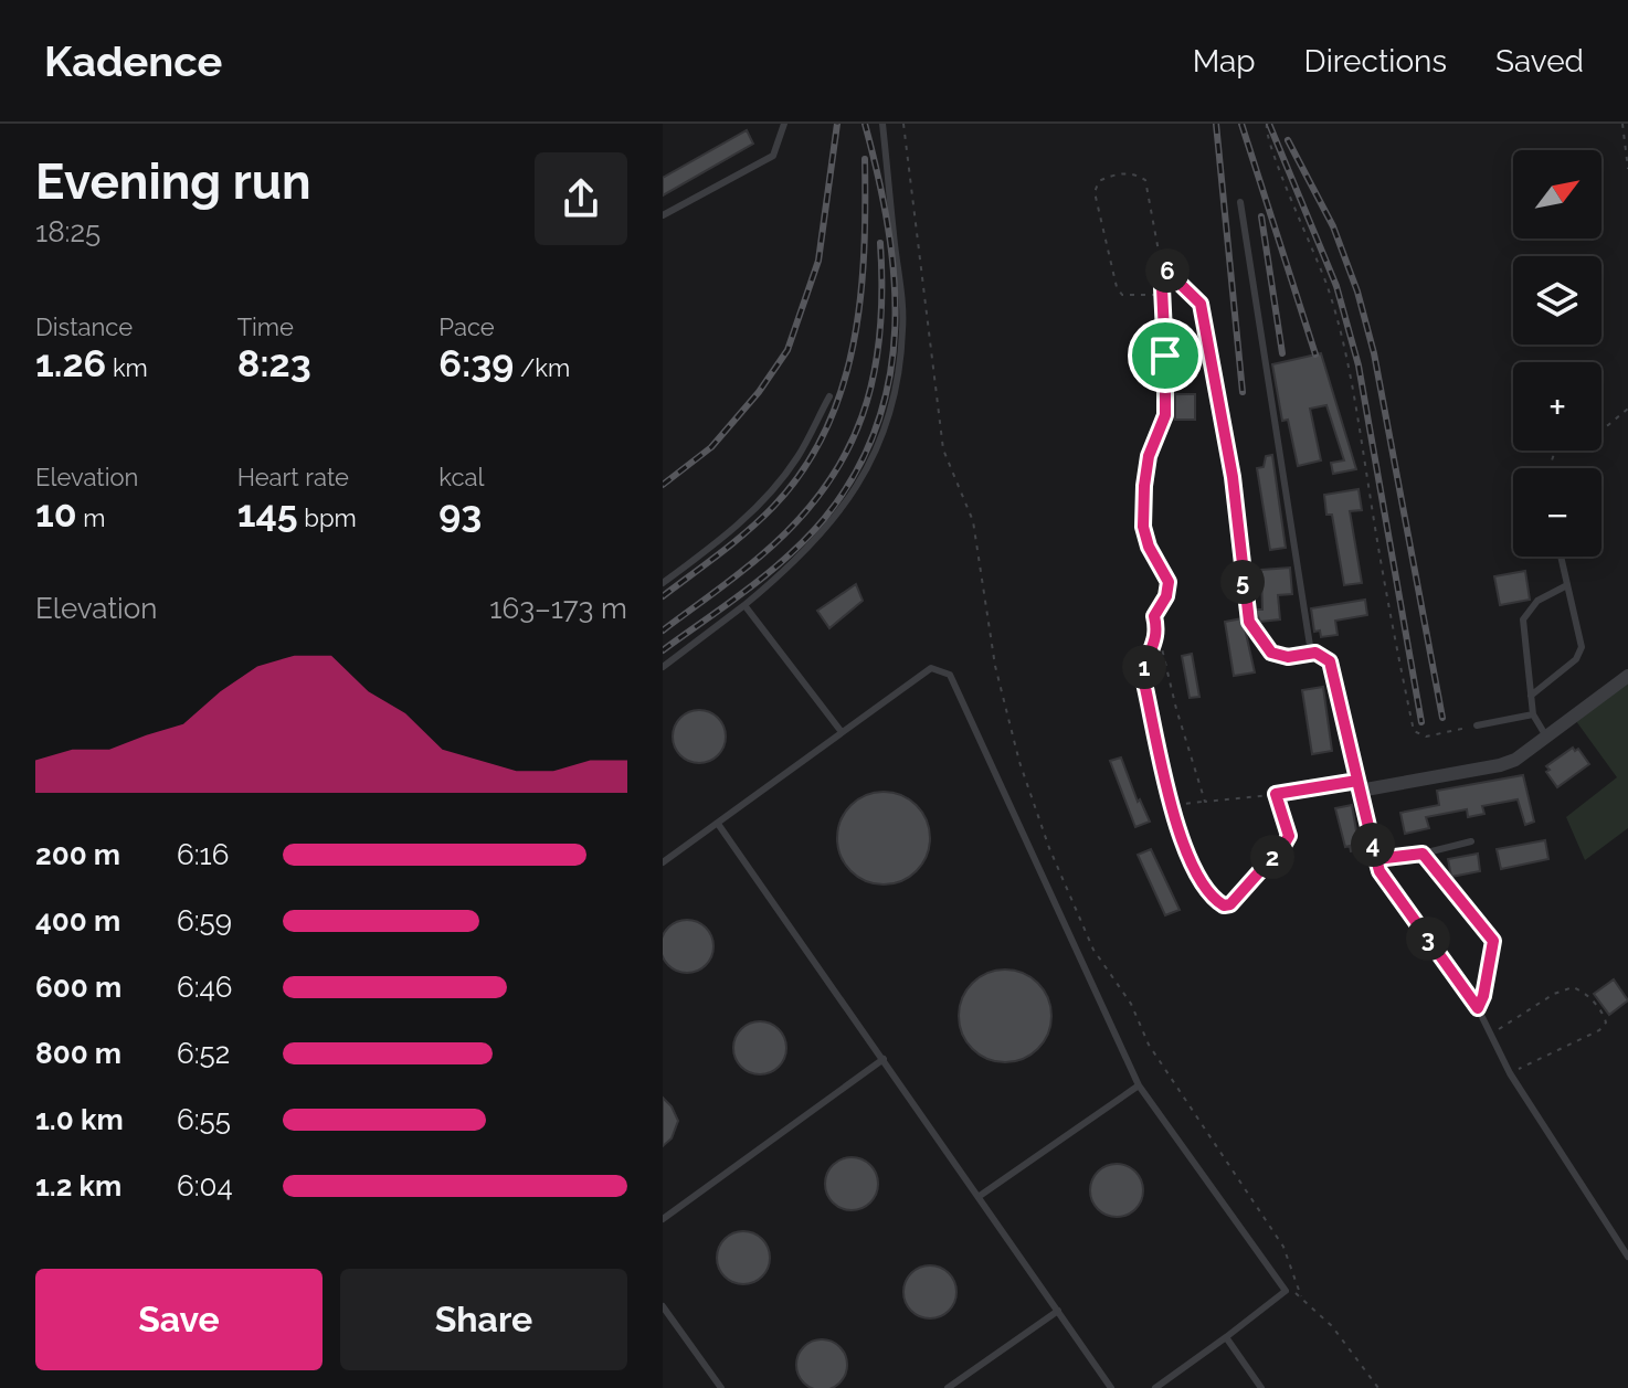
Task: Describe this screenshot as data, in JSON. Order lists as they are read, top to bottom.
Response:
{
  "north": "top right",
  "page": {
    "header": "Kadence",
    "nav": ["Map", "Directions", "Saved"],
    "heading": ["Evening run", "18:25"],
    "map_buttons": ["+", "−"],
    "pins": [
      "6",
      "5",
      "1",
      "4",
      "2",
      "3"
    ],
    "stats": [
      ["Distance", "1.26 km"],
      ["Time", "8:23"],
      ["Pace", "6:39 /km"],
      ["Elevation", "10 m"],
      ["Heart rate", "145 bpm"],
      ["kcal", "93"]
    ],
    "chart": ["Elevation", "163–173 m"],
    "list": [
      {
        "name": "200 m",
        "note": "6:16"
      },
      {
        "name": "400 m",
        "note": "6:59"
      },
      {
        "name": "600 m",
        "note": "6:46"
      },
      {
        "name": "800 m",
        "note": "6:52"
      },
      {
        "name": "1.0 km",
        "note": "6:55"
      },
      {
        "name": "1.2 km",
        "note": "6:04"
      }
    ],
    "buttons": ["Save", "Share"]
  }
}
